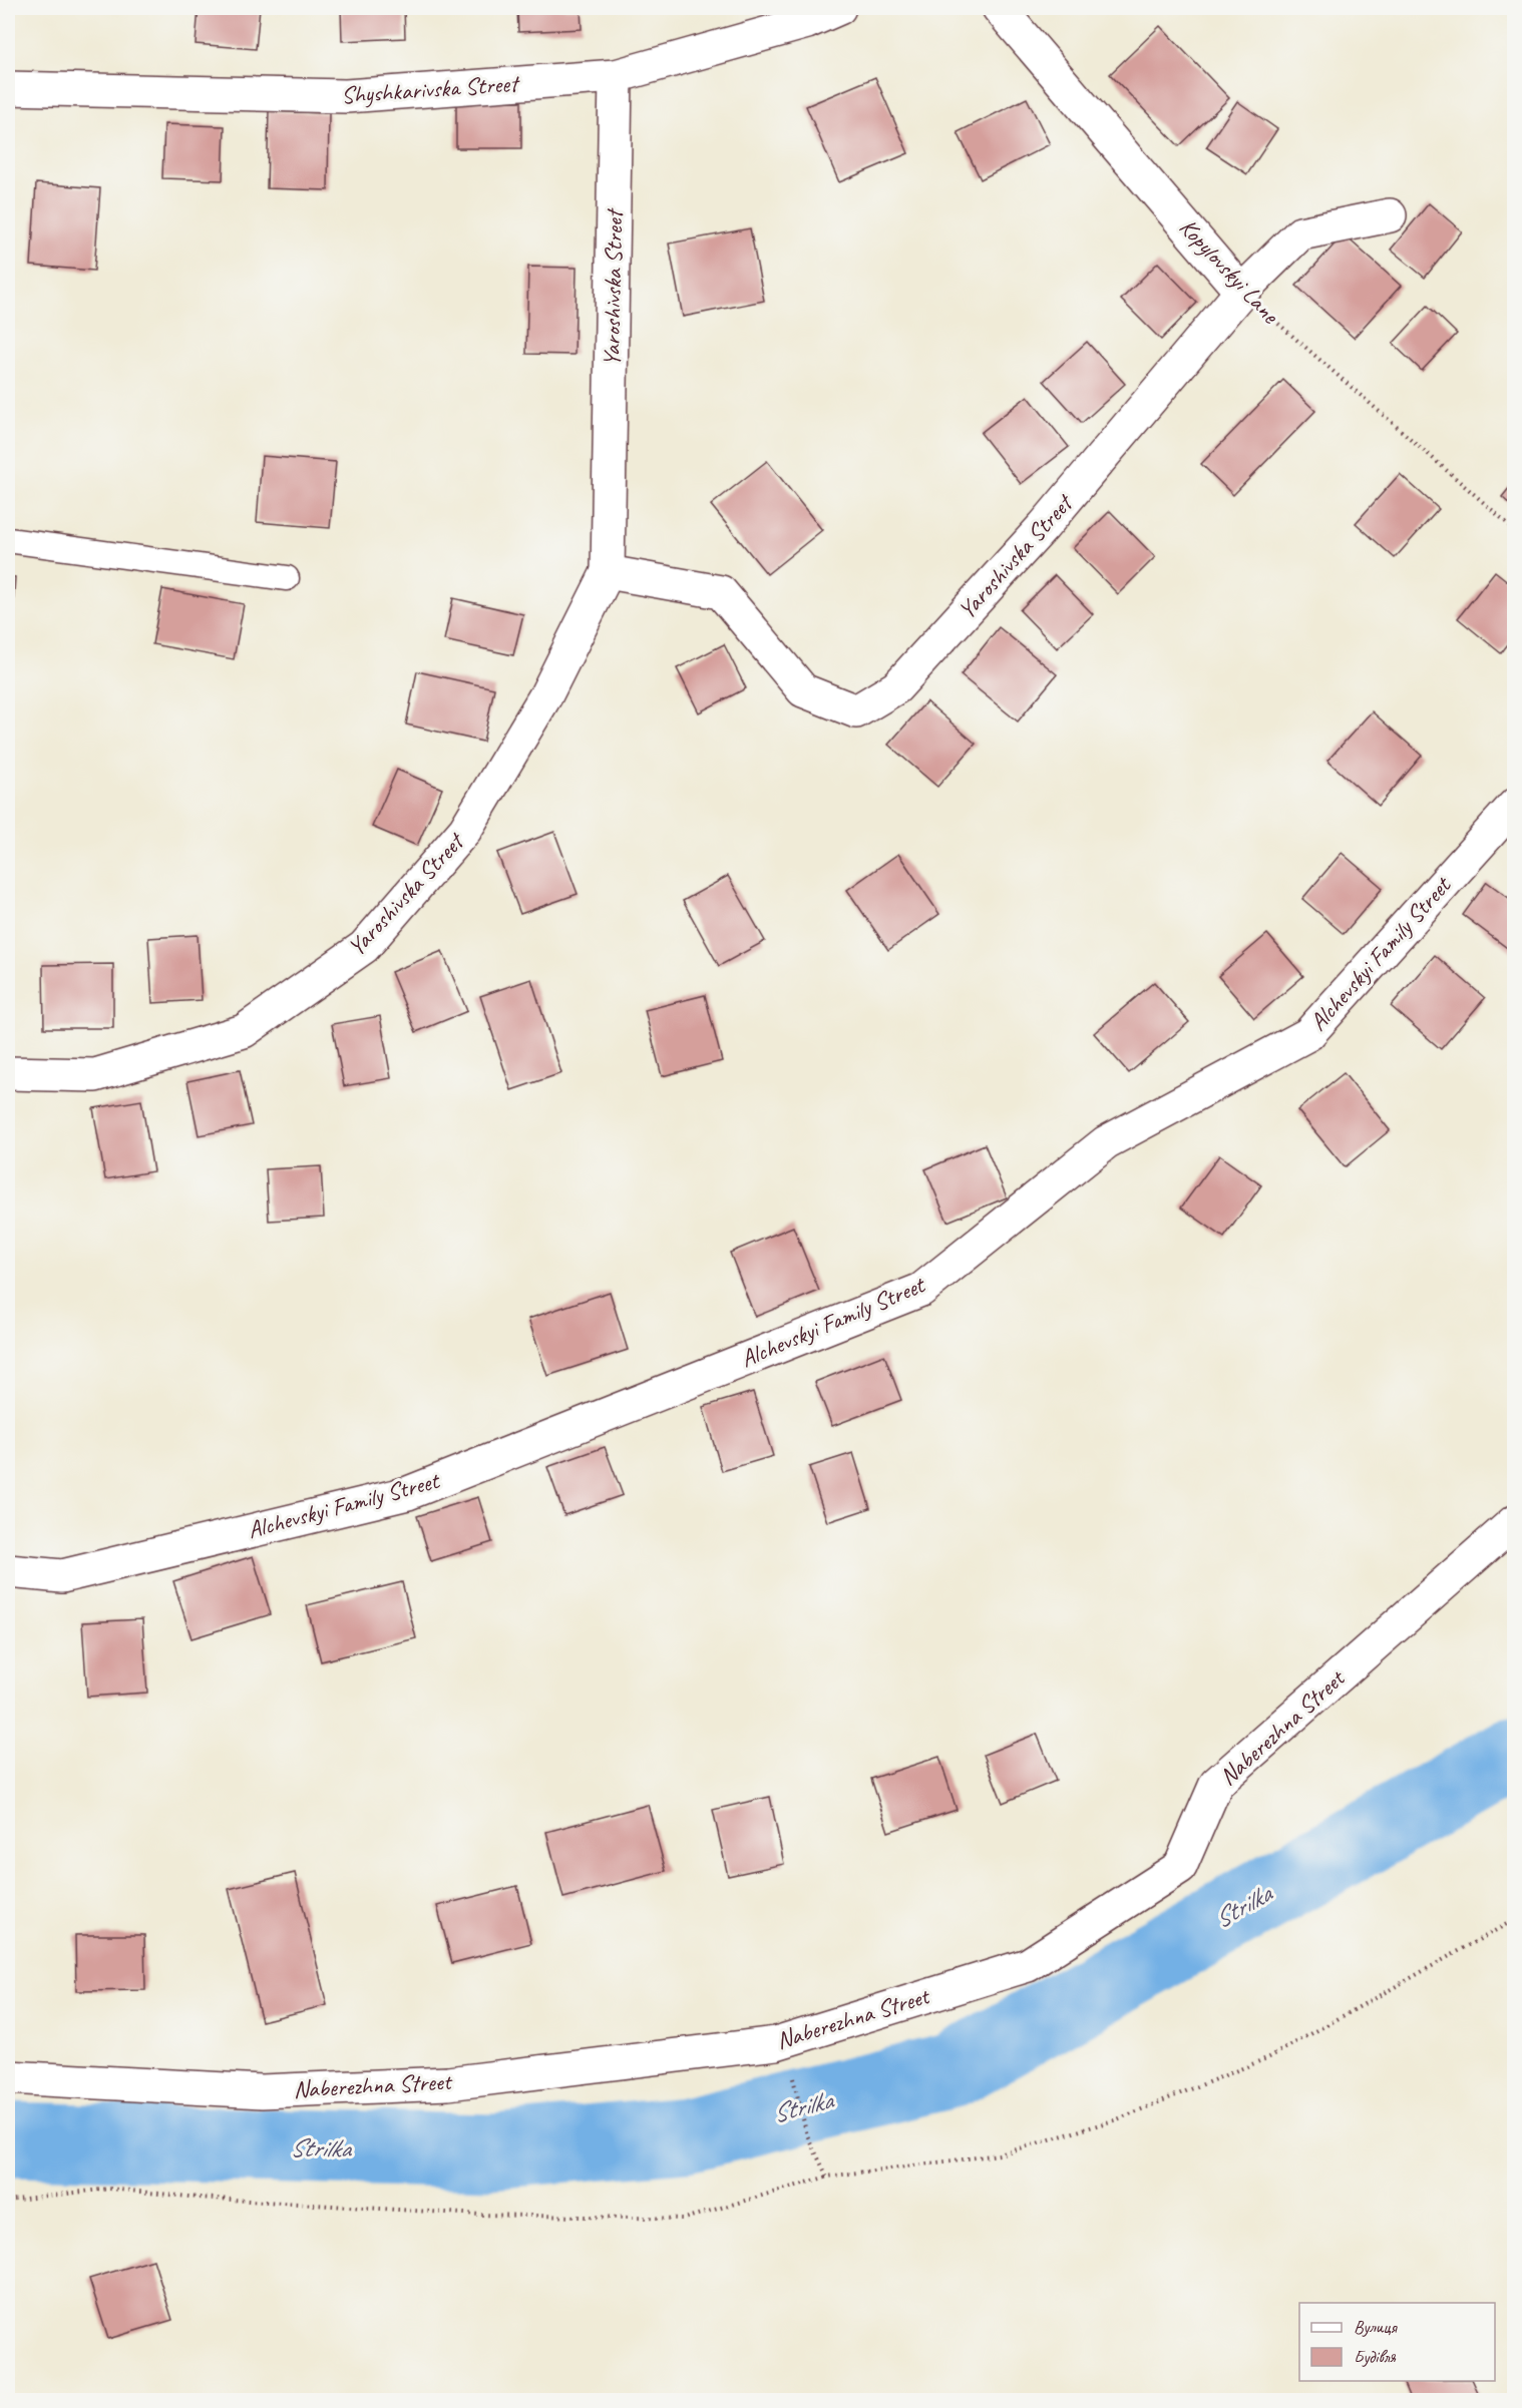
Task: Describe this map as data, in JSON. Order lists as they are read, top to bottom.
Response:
{
  "streets": {
    "street": [
      "Shyshkarivska Street",
      "Kopylovskyi Lane",
      "Yaroshivska Street",
      "Alchevskyi Family Street",
      "Naberezhna Street"
    ]
  },
  "crossings": [
    ["Shyshkarivska Street", "Yaroshivska Street"],
    ["Kopylovskyi Lane", "Yaroshivska Street"]
  ],
  "water": ["Strilka"],
  "legend": ["Вулиця", "Будівля"]
}
